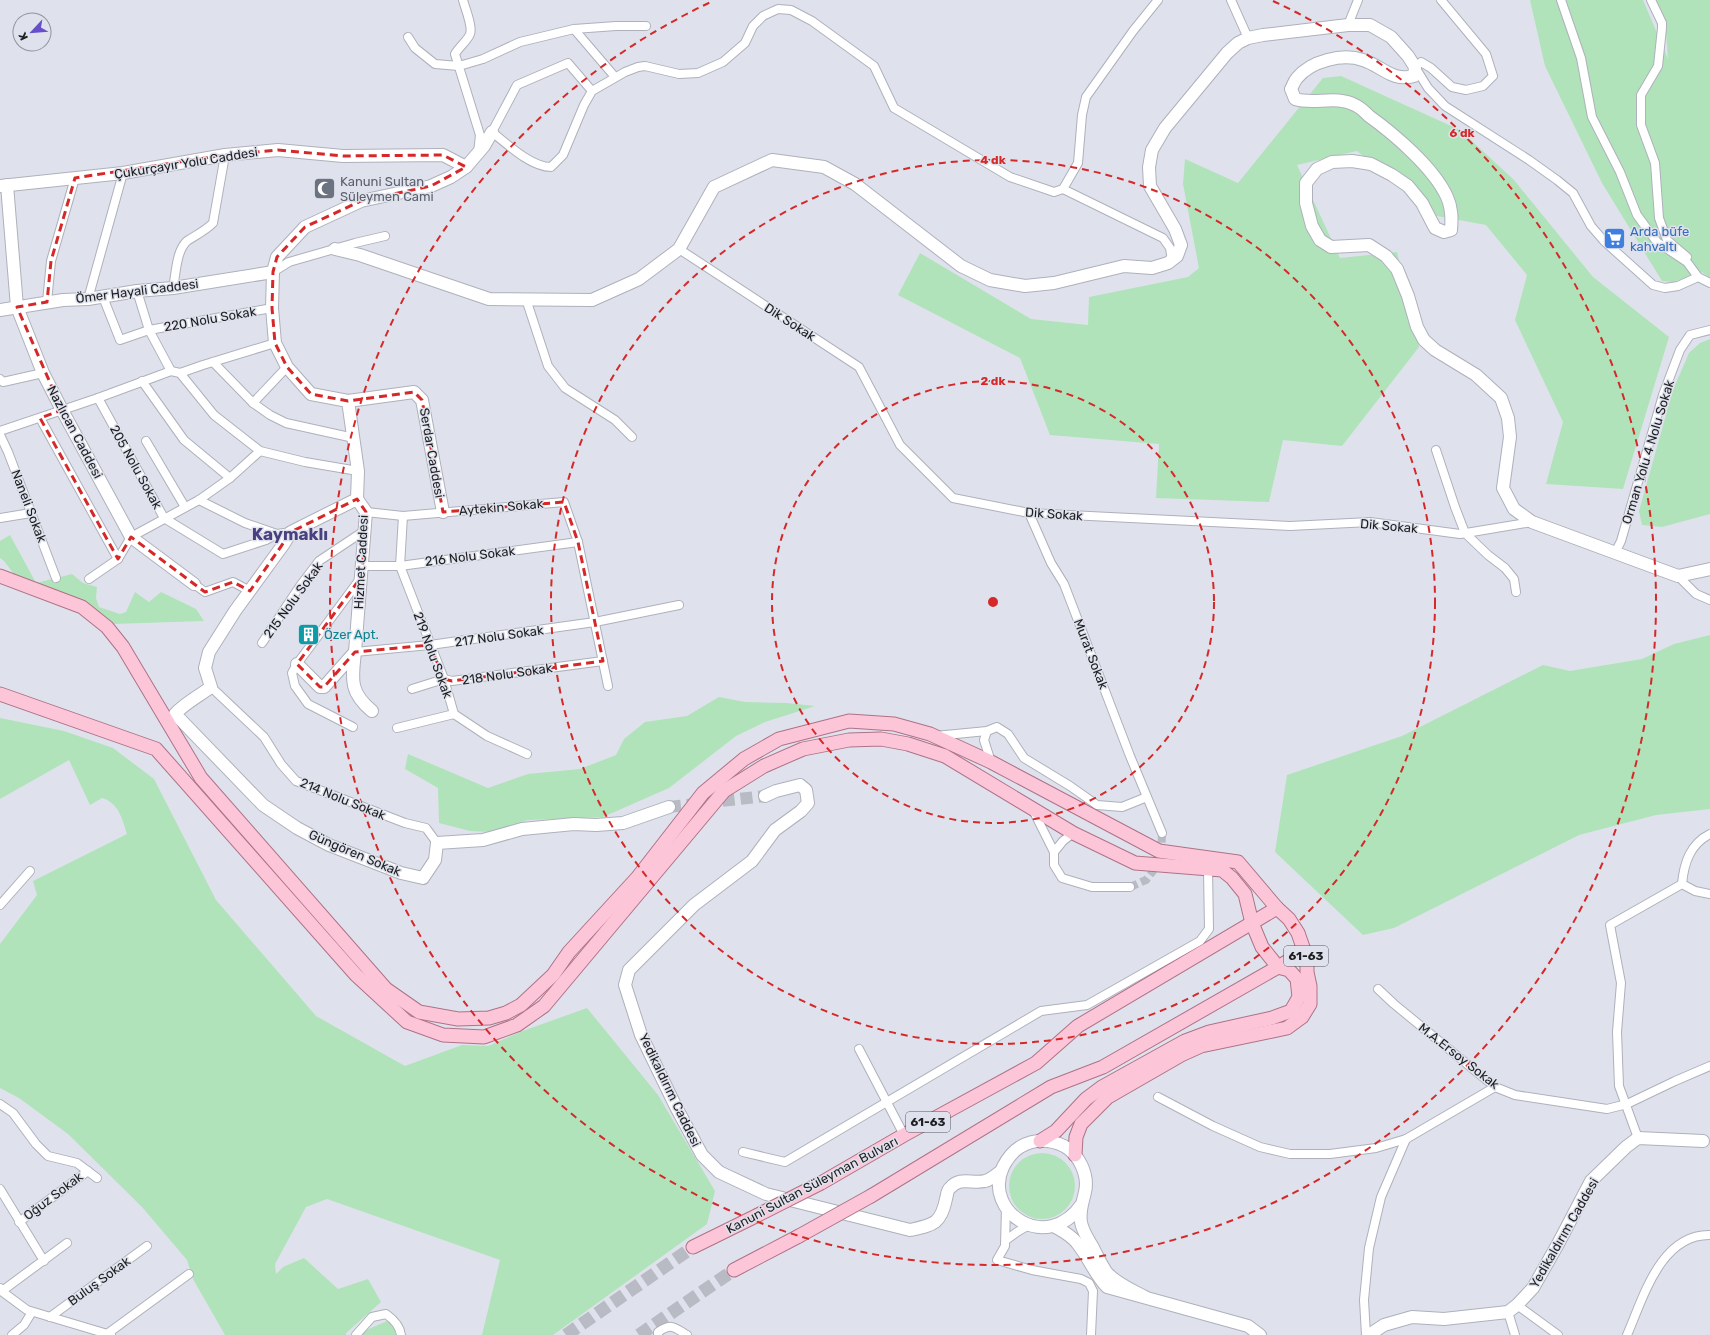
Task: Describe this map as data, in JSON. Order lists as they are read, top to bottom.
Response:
{
  "streets": {
    "main road": ["61-63", "Kanuni Sultan Süleyman Bulvarı"],
    "street": [
      "Çukurçayır Yolu Caddesi",
      "Ömer Hayali Caddesi",
      "220 Nolu Sokak",
      "Dik Sokak",
      "Nazlıcan Caddesi",
      "Orman Yolu 4 Nolu Sokak",
      "Serdar Caddesi",
      "205 Nolu Sokak",
      "Naneli Sokak",
      "Aytekin Sokak",
      "216 Nolu Sokak",
      "Hizmet Caddesi",
      "215 Nolu Sokak",
      "217 Nolu Sokak",
      "Murat Sokak",
      "219 Nolu Sokak",
      "218 Nolu Sokak",
      "214 Nolu Sokak",
      "Güngören Sokak",
      "M.A.Ersoy Sokak",
      "Yedikaldırım Caddesi",
      "Oğuz Sokak",
      "Buluş Sokak"
    ]
  },
  "crossings": [
    ["Çukurçayır Yolu Caddesi", "Nazlıcan Caddesi"],
    ["Çukurçayır Yolu Caddesi", "Serdar Caddesi"],
    ["Ömer Hayali Caddesi", "220 Nolu Sokak"],
    ["Ömer Hayali Caddesi", "Nazlıcan Caddesi"],
    ["Ömer Hayali Caddesi", "Serdar Caddesi"],
    ["220 Nolu Sokak", "Serdar Caddesi"],
    ["Dik Sokak", "Murat Sokak"],
    ["Serdar Caddesi", "Aytekin Sokak"],
    ["205 Nolu Sokak", "Hizmet Caddesi"],
    ["Aytekin Sokak", "216 Nolu Sokak"],
    ["Aytekin Sokak", "Hizmet Caddesi"],
    ["Aytekin Sokak", "219 Nolu Sokak"],
    ["216 Nolu Sokak", "Hizmet Caddesi"],
    ["216 Nolu Sokak", "219 Nolu Sokak"],
    ["Hizmet Caddesi", "215 Nolu Sokak"],
    ["Hizmet Caddesi", "217 Nolu Sokak"],
    ["217 Nolu Sokak", "219 Nolu Sokak"],
    ["219 Nolu Sokak", "218 Nolu Sokak"],
    ["214 Nolu Sokak", "Güngören Sokak"],
    ["61-63", "Kanuni Sultan Süleyman Bulvarı"]
  ],
  "districts": ["Kaymaklı"],
  "places": {
    "mosque": ["Kanuni Sultan Süleymen Cami"],
    "supermarket": ["Arda büfe kahvaltı"],
    "building": ["Özer Apt."]
  },
  "north": "bottom left",
  "rings": ["6 dk", "4 dk", "2 dk"]
}
